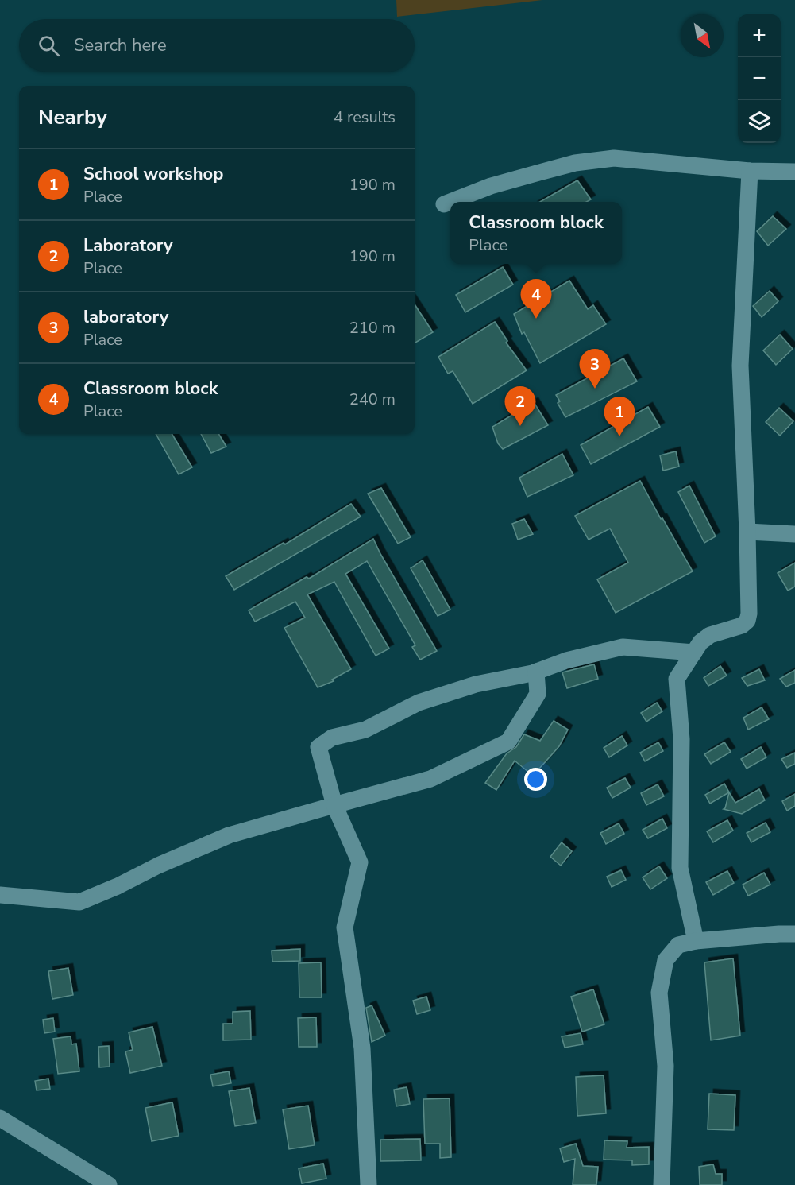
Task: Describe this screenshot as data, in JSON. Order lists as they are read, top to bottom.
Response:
{
  "north": "bottom right",
  "page": {
    "map_buttons": ["+", "−"],
    "search": "Search here",
    "heading": ["Nearby", "4 results"],
    "list": [
      {
        "mark": "1",
        "name": "School workshop",
        "note": "Place",
        "value": "190 m"
      },
      {
        "mark": "2",
        "name": "Laboratory",
        "note": "Place",
        "value": "190 m"
      },
      {
        "mark": "3",
        "name": "laboratory",
        "note": "Place",
        "value": "210 m"
      },
      {
        "mark": "4",
        "name": "Classroom block",
        "note": "Place",
        "value": "240 m"
      }
    ],
    "popup": ["Classroom block", "Place"],
    "pins": [
      "4",
      "3",
      "2",
      "1"
    ]
  }
}
